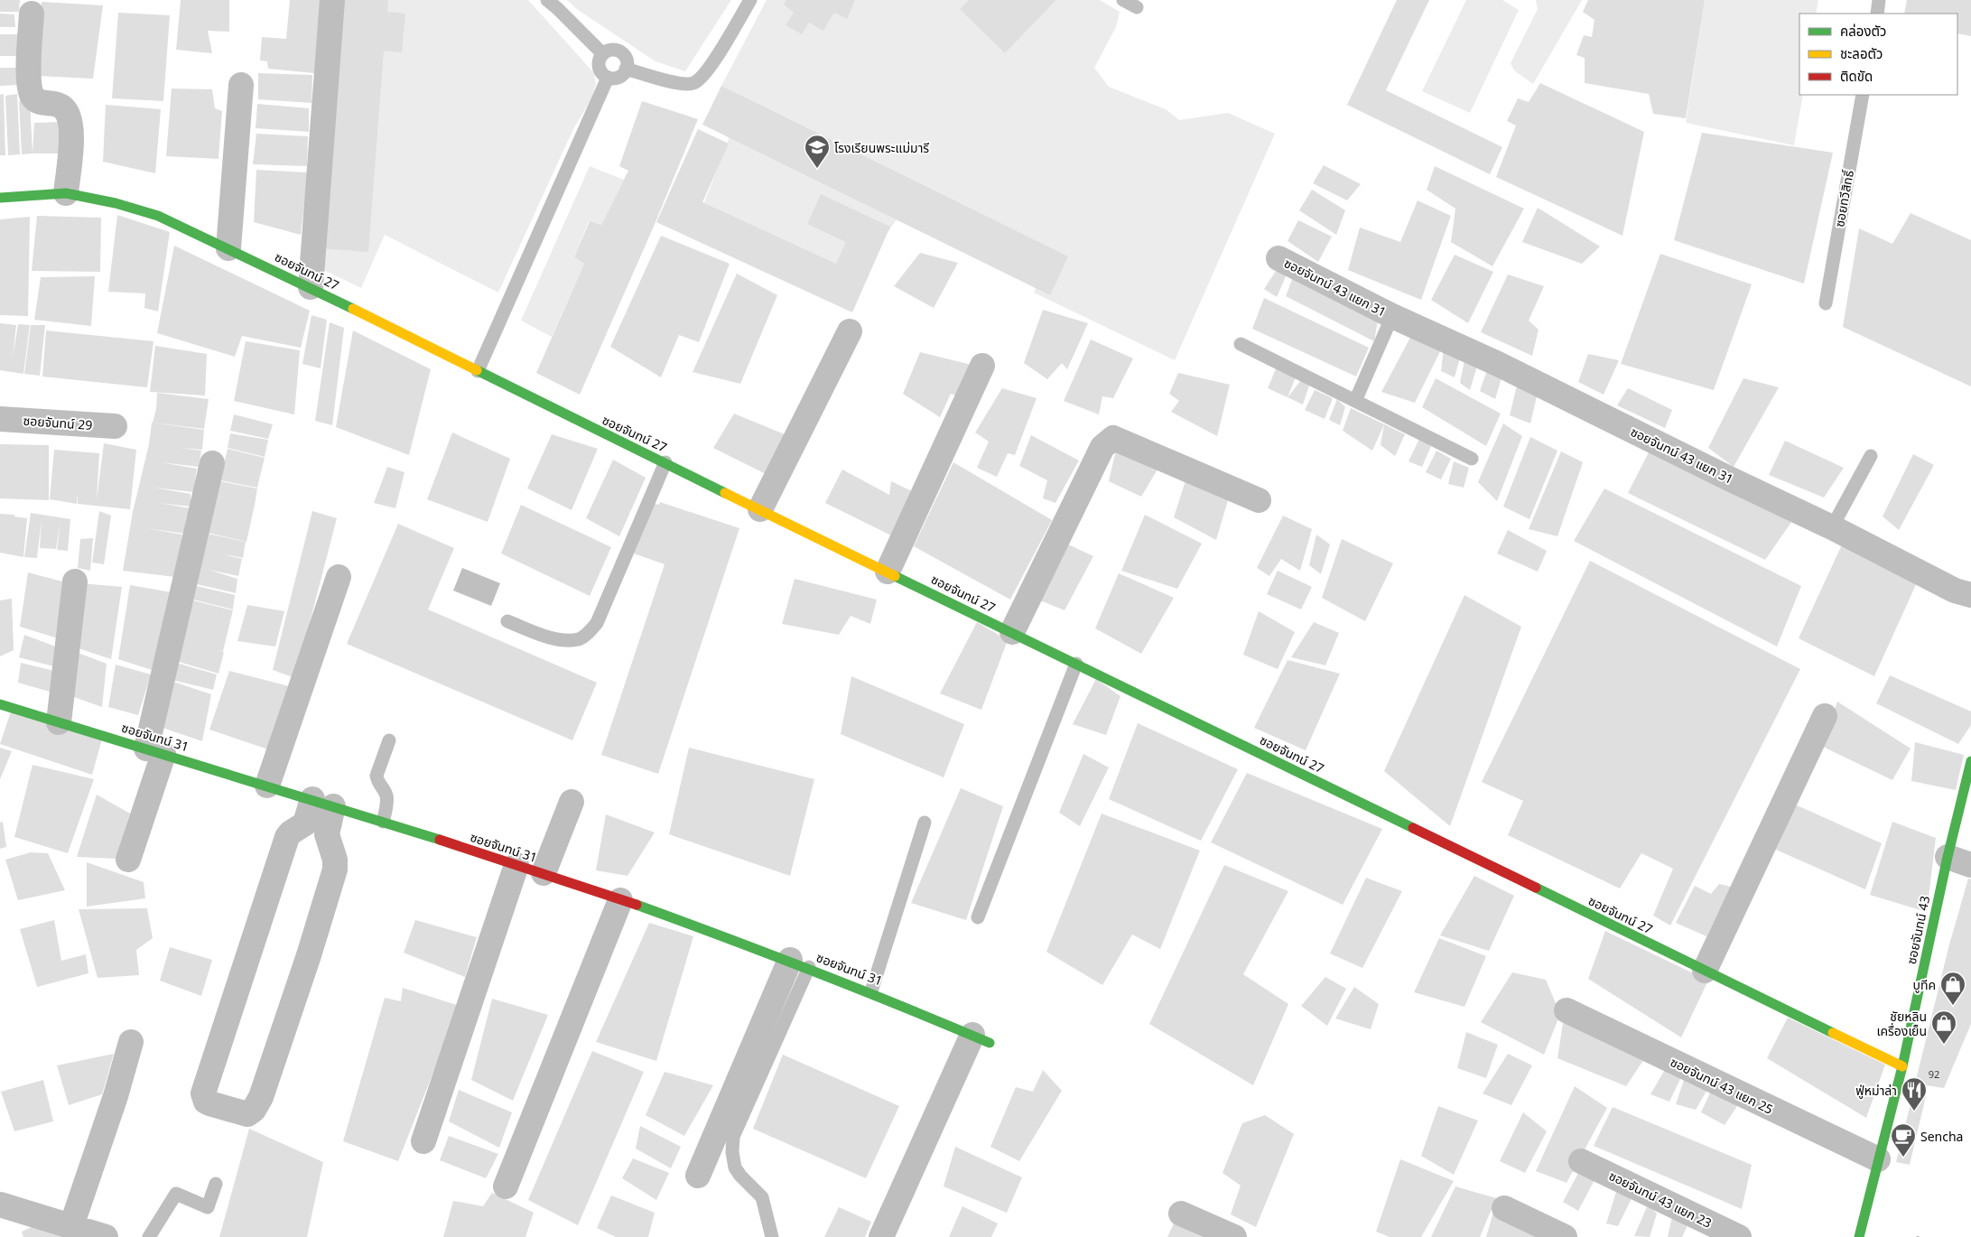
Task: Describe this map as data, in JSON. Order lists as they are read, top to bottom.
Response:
{
  "streets": {
    "street": [
      "ซอยจันทน์ 27",
      "ซอยจันทน์ 43 แยก 31",
      "ซอยจันทน์ 29",
      "ซอยจันทน์ 31",
      "ซอยจันทน์ 43",
      "ซอยจันทน์ 43 แยก 25",
      "ซอยจันทน์ 43 แยก 23"
    ],
    "lane": ["ซอยทวีสิทธิ์"]
  },
  "crossings": [
    ["ซอยจันทน์ 27", "ซอยจันทน์ 43"],
    ["ซอยจันทน์ 43", "ซอยจันทน์ 43 แยก 25"]
  ],
  "places": {
    "school or university": ["โรงเรียนพระแม่มารี"],
    "shop": ["บูทีค", "ชัยหลิน เครื่องเย็น"],
    "restaurant": ["ฟู่หม่าล่า"],
    "cafe": ["Sencha"]
  },
  "house_numbers": ["92"],
  "legend": ["คล่องตัว", "ชะลอตัว", "ติดขัด"]
}
